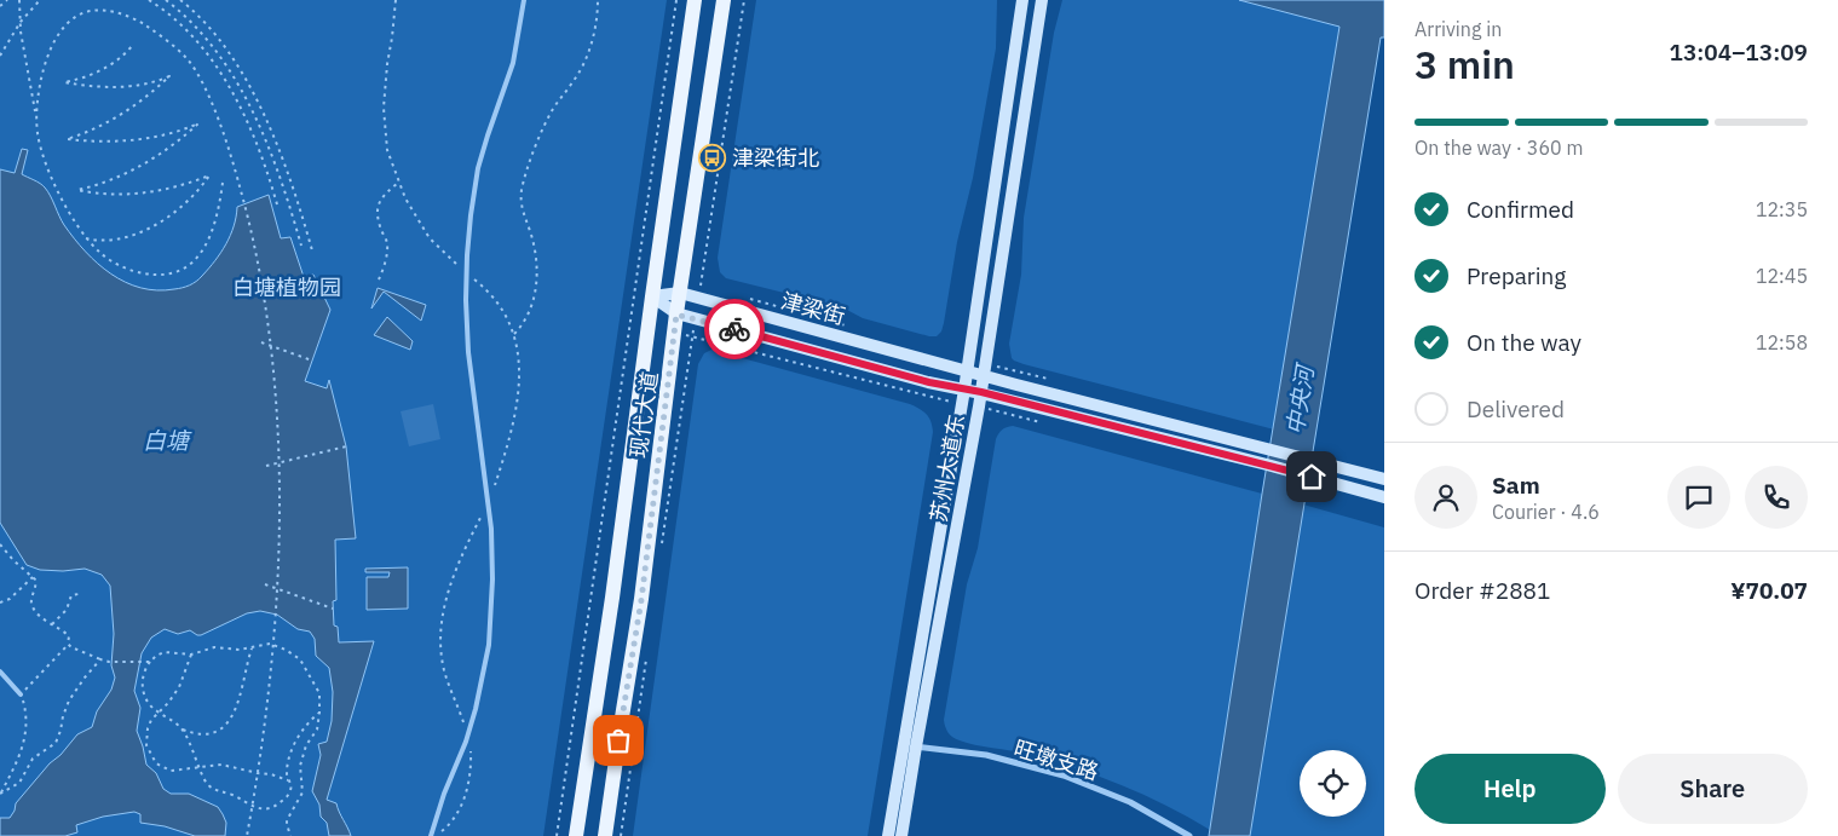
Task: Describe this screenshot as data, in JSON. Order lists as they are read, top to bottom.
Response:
{
  "streets": {
    "main road": ["津梁街", "现代大道", "苏州大道东"],
    "street": ["旺墩支路"]
  },
  "crossings": [
    ["津梁街", "现代大道"],
    ["津梁街", "苏州大道东"],
    ["苏州大道东", "旺墩支路"]
  ],
  "water": ["中央河", "白塘"],
  "parks": ["白塘植物园"],
  "places": {
    "bus stop": ["津梁街北"]
  },
  "page": {
    "heading": ["3 min", "Arriving in", "13:04–13:09"],
    "panel": [
      "Sam",
      "Courier · 4.6",
      "Order #2881",
      "¥70.07"
    ],
    "bar": "On the way · 360 m",
    "list": [
      ["Confirmed", "12:35"],
      ["Preparing", "12:45"],
      ["On the way", "12:58"],
      "Delivered"
    ],
    "buttons": ["Help", "Share"]
  }
}
